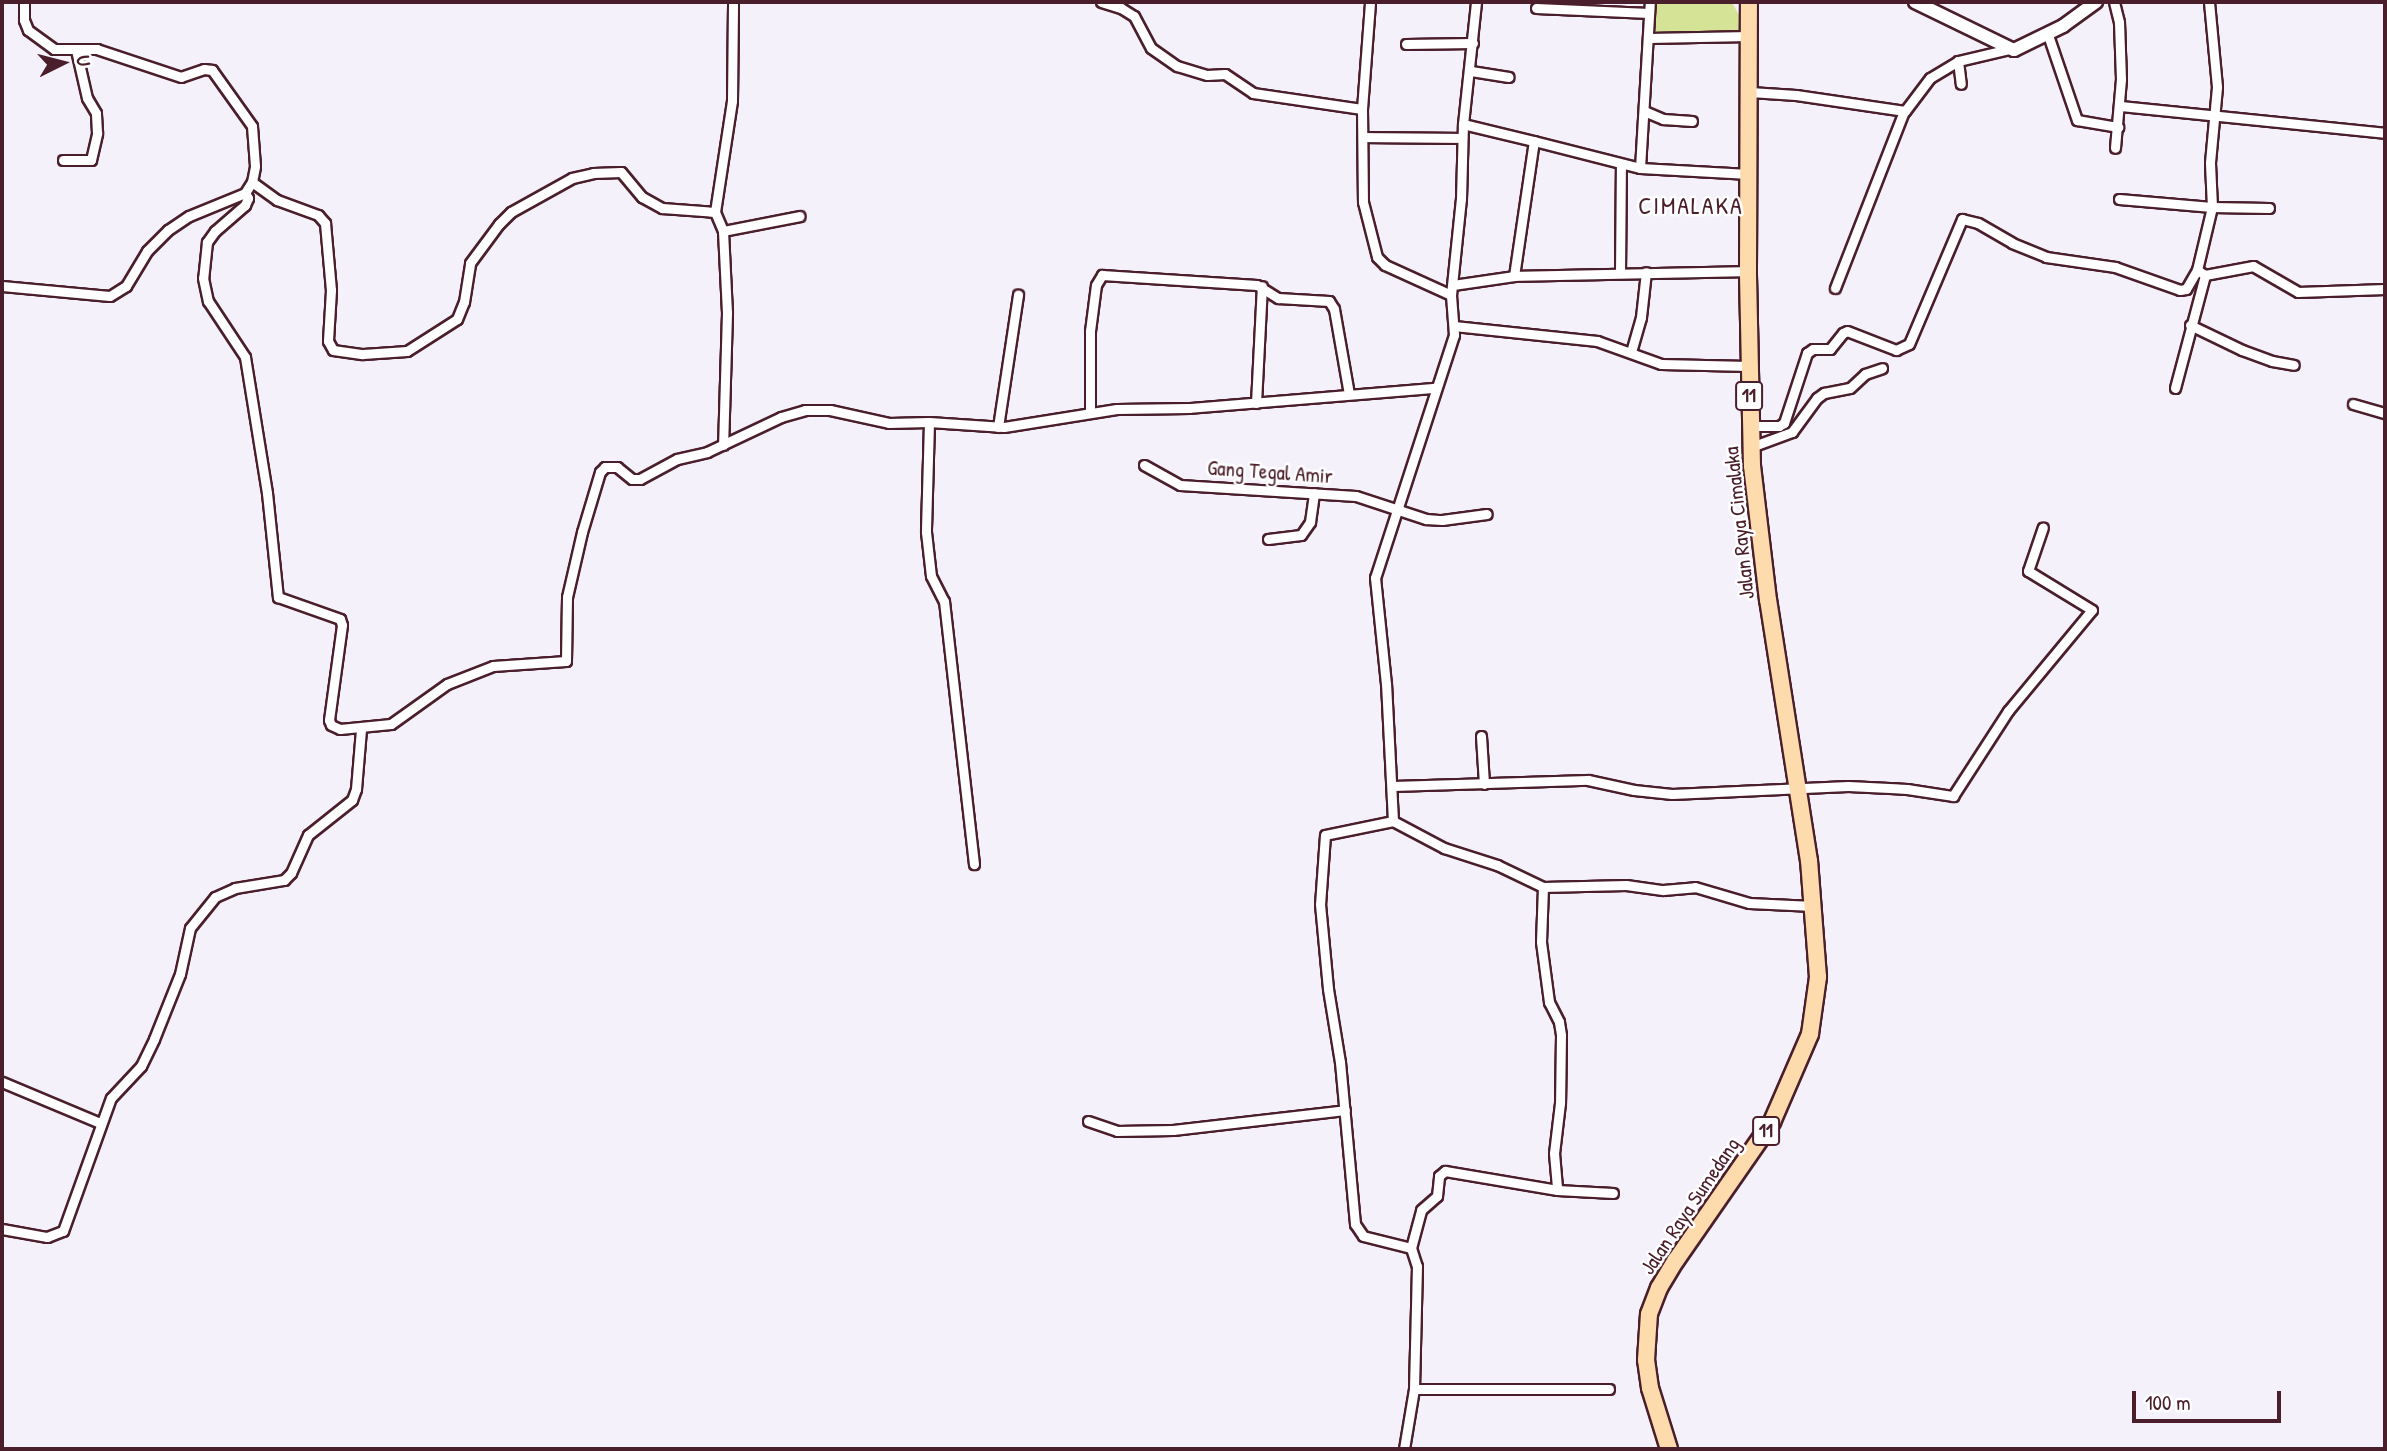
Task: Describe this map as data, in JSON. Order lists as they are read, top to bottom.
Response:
{
  "streets": {
    "highway": ["11", "Jalan Raya Cimalaka", "Jalan Raya Sumedang"],
    "street": ["Gang Tegal Amir"]
  },
  "crossings": [
    ["Jalan Raya Cimalaka", "Jalan Raya Sumedang"]
  ],
  "districts": ["CIMALAKA"],
  "scale_bar": "100 m",
  "north": "right"
}
